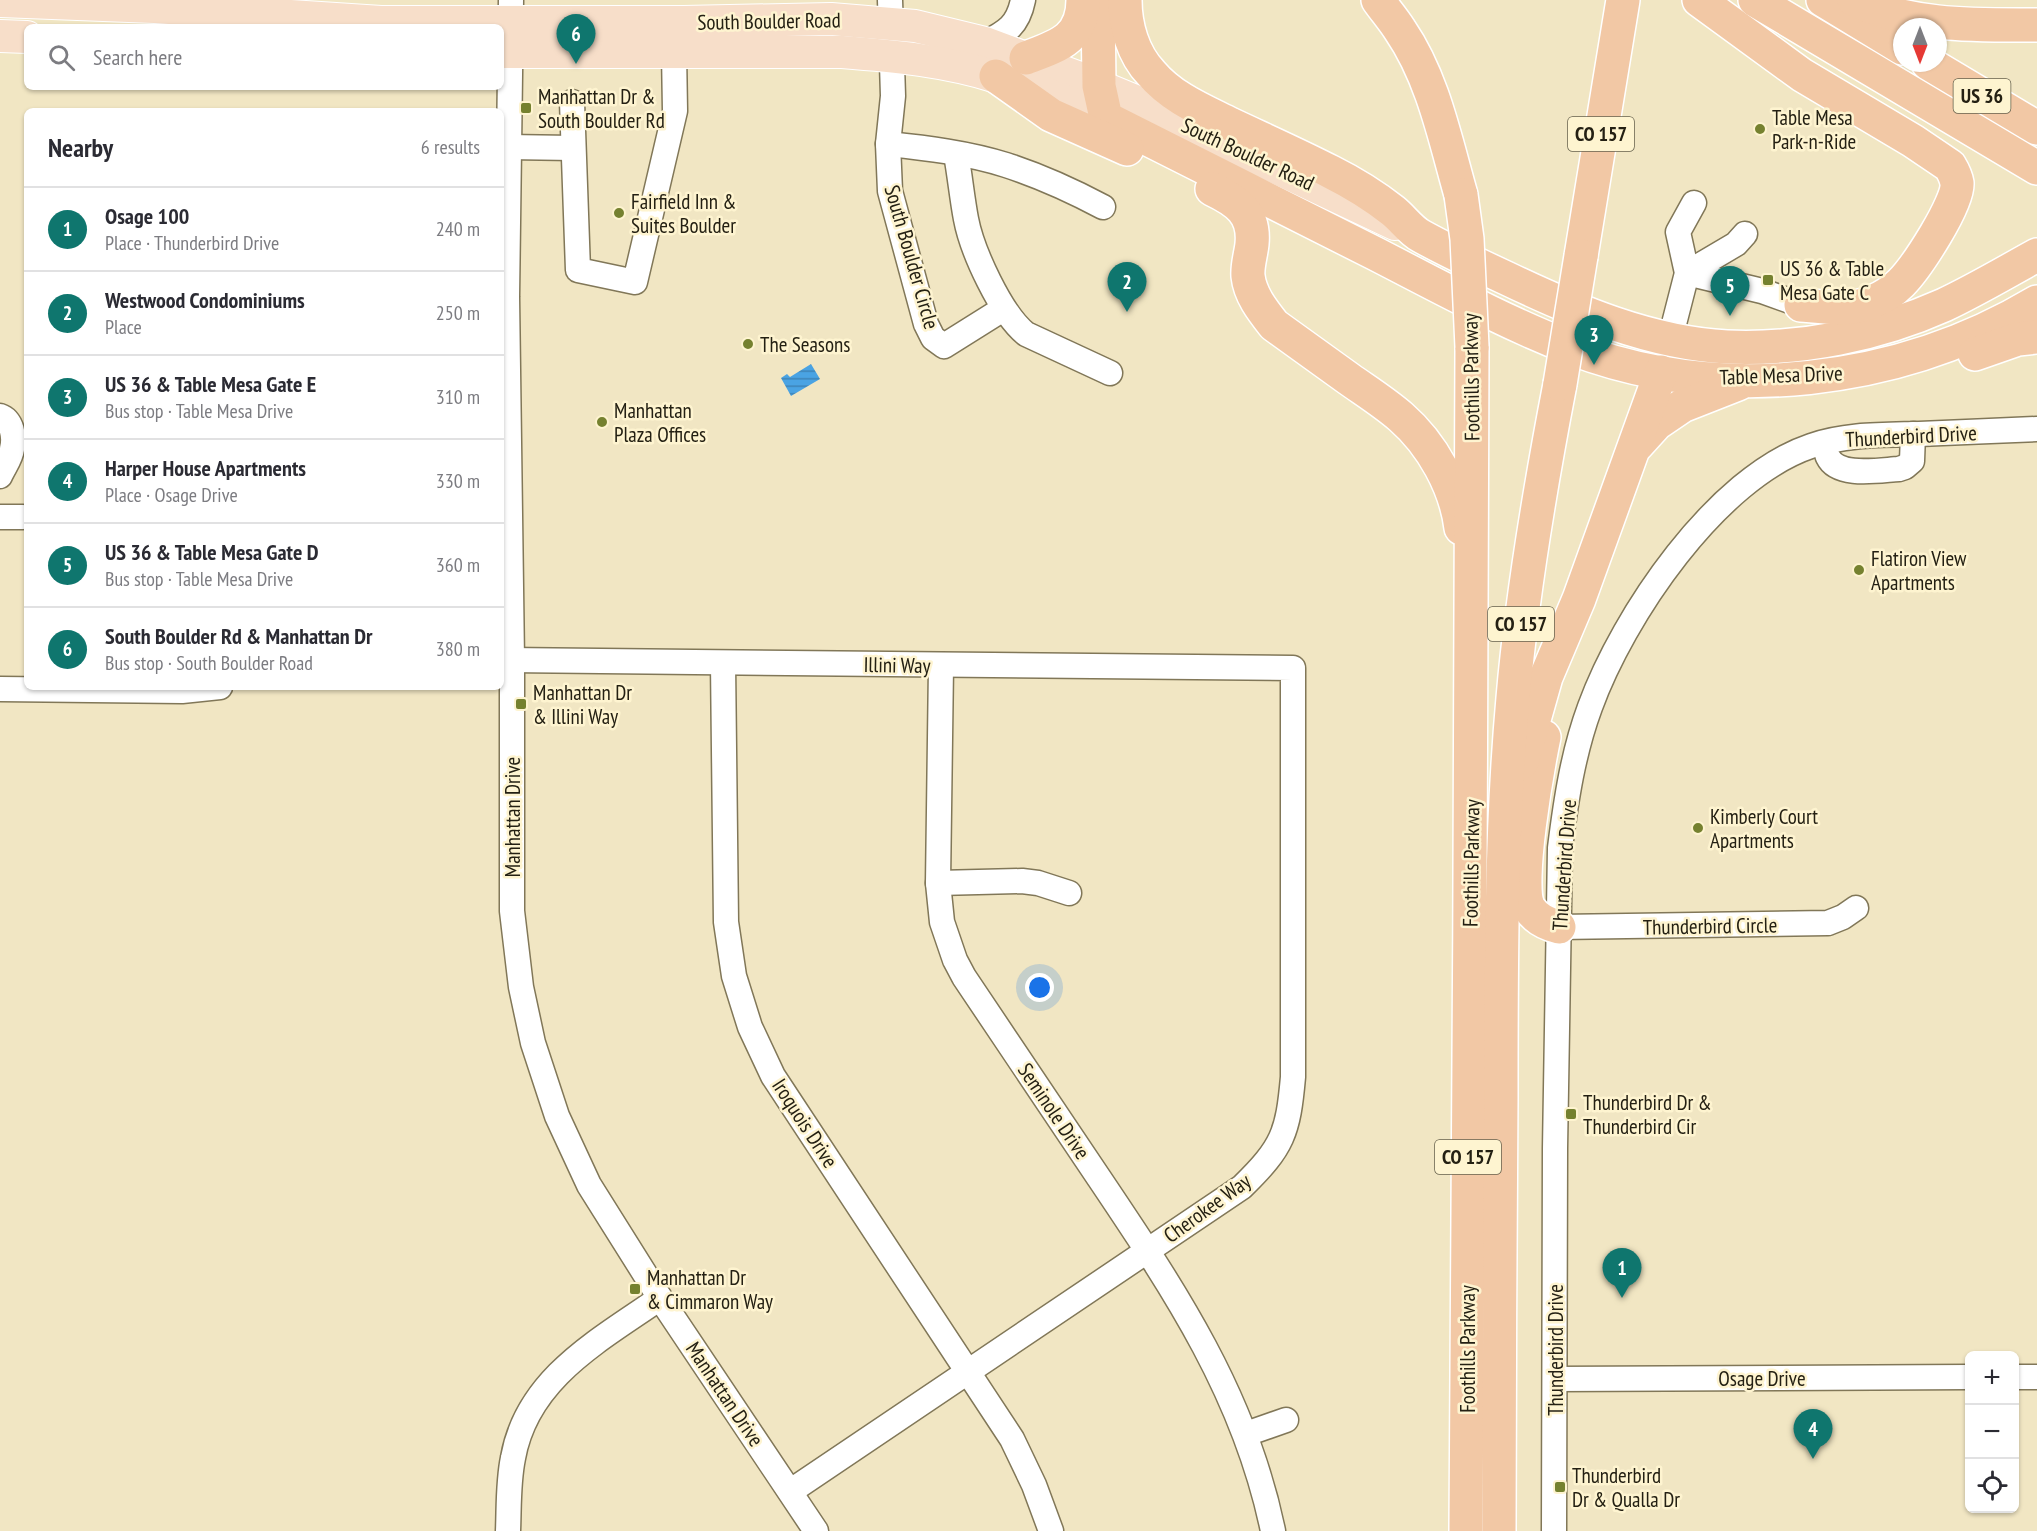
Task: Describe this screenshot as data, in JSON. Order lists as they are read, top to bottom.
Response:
{
  "streets": {
    "highway": [
      "South Boulder Road",
      "US 36",
      "CO 157",
      "Table Mesa Drive",
      "Foothills Parkway"
    ],
    "street": [
      "South Boulder Circle",
      "Thunderbird Drive",
      "Illini Way",
      "Manhattan Drive",
      "Thunderbird Circle",
      "Seminole Drive",
      "Iroquois Drive",
      "Cherokee Way",
      "Osage Drive"
    ]
  },
  "crossings": [
    ["South Boulder Road", "South Boulder Circle"],
    ["South Boulder Road", "Table Mesa Drive"],
    ["South Boulder Road", "Manhattan Drive"],
    ["CO 157", "Foothills Parkway"],
    ["Thunderbird Drive", "Thunderbird Circle"],
    ["Thunderbird Drive", "Osage Drive"],
    ["Illini Way", "Manhattan Drive"],
    ["Illini Way", "Seminole Drive"],
    ["Illini Way", "Iroquois Drive"],
    ["Illini Way", "Cherokee Way"],
    ["Manhattan Drive", "Cherokee Way"],
    ["Seminole Drive", "Cherokee Way"],
    ["Iroquois Drive", "Cherokee Way"]
  ],
  "places": {
    "transit": [
      "Manhattan Dr & South Boulder Rd",
      "US 36 & Table Mesa Gate C",
      "Manhattan Dr & Illini Way",
      "Thunderbird Dr & Thunderbird Cir",
      "Manhattan Dr & Cimmaron Way",
      "Thunderbird Dr & Qualla Dr"
    ],
    "other": [
      "Table Mesa Park-n-Ride",
      "Fairfield Inn & Suites Boulder",
      "The Seasons",
      "Manhattan Plaza Offices",
      "Flatiron View Apartments",
      "Kimberly Court Apartments"
    ]
  },
  "north": "bottom",
  "page": {
    "pins": [
      "6",
      "2",
      "5",
      "3",
      "1",
      "4"
    ],
    "search": "Search here",
    "heading": ["Nearby", "6 results"],
    "list": [
      {
        "mark": "1",
        "name": "Osage 100",
        "note": "Place · Thunderbird Drive",
        "value": "240 m"
      },
      {
        "mark": "2",
        "name": "Westwood Condominiums",
        "note": "Place",
        "value": "250 m"
      },
      {
        "mark": "3",
        "name": "US 36 & Table Mesa Gate E",
        "note": "Bus stop · Table Mesa Drive",
        "value": "310 m"
      },
      {
        "mark": "4",
        "name": "Harper House Apartments",
        "note": "Place · Osage Drive",
        "value": "330 m"
      },
      {
        "mark": "5",
        "name": "US 36 & Table Mesa Gate D",
        "note": "Bus stop · Table Mesa Drive",
        "value": "360 m"
      },
      {
        "mark": "6",
        "name": "South Boulder Rd & Manhattan Dr",
        "note": "Bus stop · South Boulder Road",
        "value": "380 m"
      }
    ],
    "map_buttons": ["+", "−"]
  }
}
